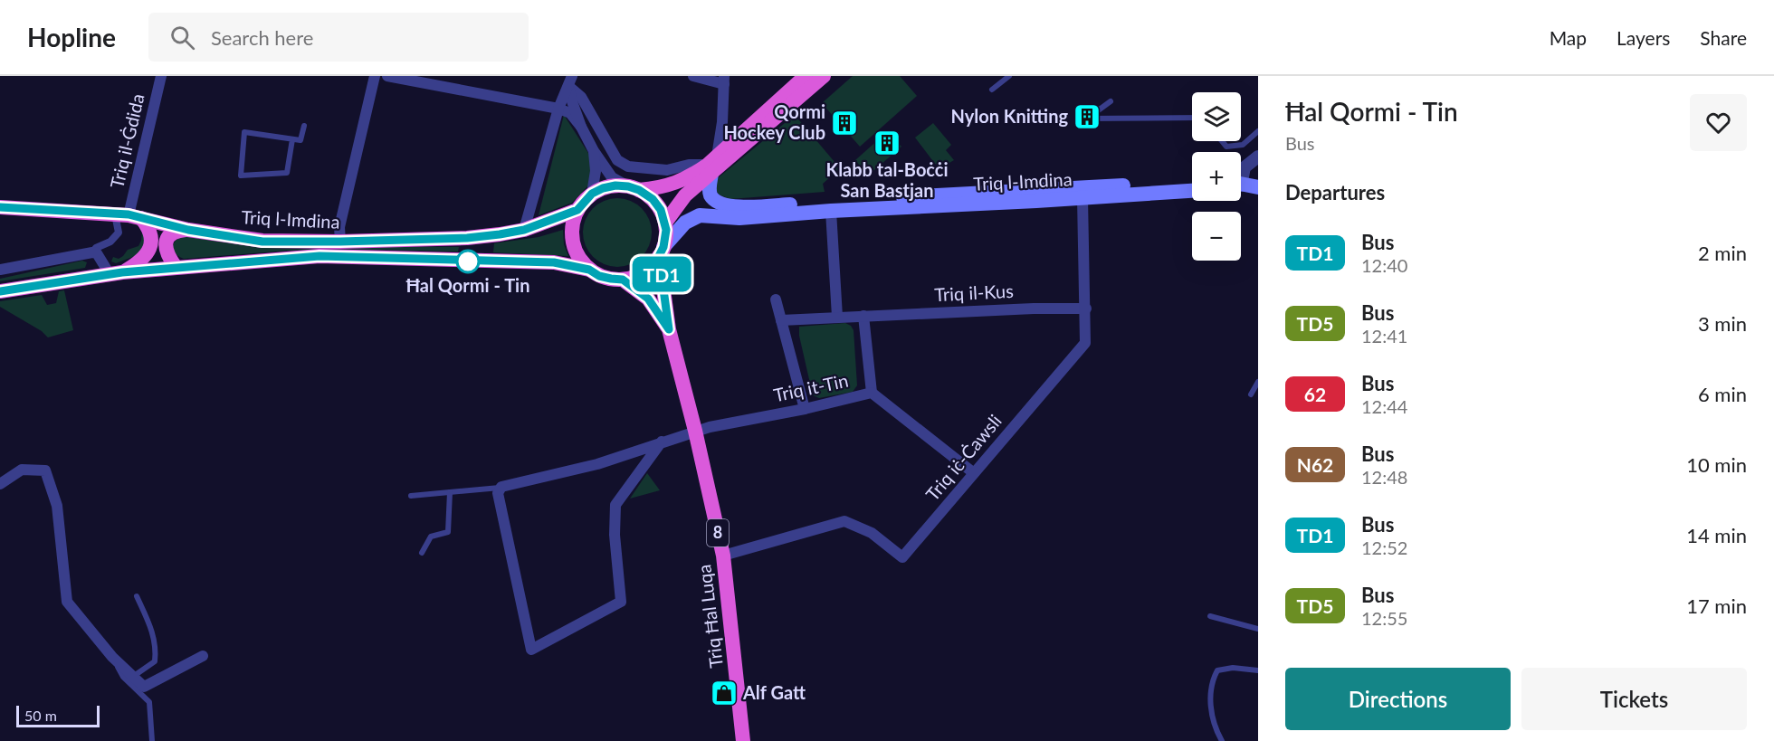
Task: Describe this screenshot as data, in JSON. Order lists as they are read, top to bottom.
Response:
{
  "streets": {
    "highway": ["Triq l-Imdina", "8", "Triq Ħal Luqa"],
    "street": [
      "Triq il-Ġdida",
      "Triq il-Kus",
      "Triq it-Tin",
      "Triq iċ-Ċawsli"
    ]
  },
  "crossings": [
    ["Triq il-Ġdida", "Triq l-Imdina"],
    ["Triq l-Imdina", "Triq iċ-Ċawsli"],
    ["Triq l-Imdina", "8"],
    ["Triq l-Imdina", "Triq Ħal Luqa"],
    ["Triq il-Kus", "Triq iċ-Ċawsli"],
    ["Triq it-Tin", "Triq iċ-Ċawsli"],
    ["Triq it-Tin", "Triq Ħal Luqa"],
    ["Triq iċ-Ċawsli", "Triq Ħal Luqa"],
    ["8", "Triq Ħal Luqa"]
  ],
  "places": {
    "building": ["Nylon Knitting", "Qormi Hockey Club", "Klabb tal-Boċċi San Bastjan"],
    "other": ["Ħal Qormi - Tin"],
    "shop": ["Alf Gatt"]
  },
  "lines": ["bus line TD1"],
  "scale_bar": "50 m",
  "page": {
    "header": "Hopline",
    "search": "Search here",
    "nav": ["Map", "Layers", "Share"],
    "on_map": "TD1",
    "heading": [
      ["Ħal Qormi - Tin", "Bus"],
      "Departures"
    ],
    "map_buttons": ["+", "−"],
    "list": [
      {
        "mark": "TD1",
        "name": "Bus",
        "note": "12:40",
        "value": "2 min"
      },
      {
        "mark": "TD5",
        "name": "Bus",
        "note": "12:41",
        "value": "3 min"
      },
      {
        "mark": "62",
        "name": "Bus",
        "note": "12:44",
        "value": "6 min"
      },
      {
        "mark": "N62",
        "name": "Bus",
        "note": "12:48",
        "value": "10 min"
      },
      {
        "mark": "TD1",
        "name": "Bus",
        "note": "12:52",
        "value": "14 min"
      },
      {
        "mark": "TD5",
        "name": "Bus",
        "note": "12:55",
        "value": "17 min"
      }
    ],
    "buttons": ["Directions", "Tickets"],
    "scale": "50 m"
  }
}
